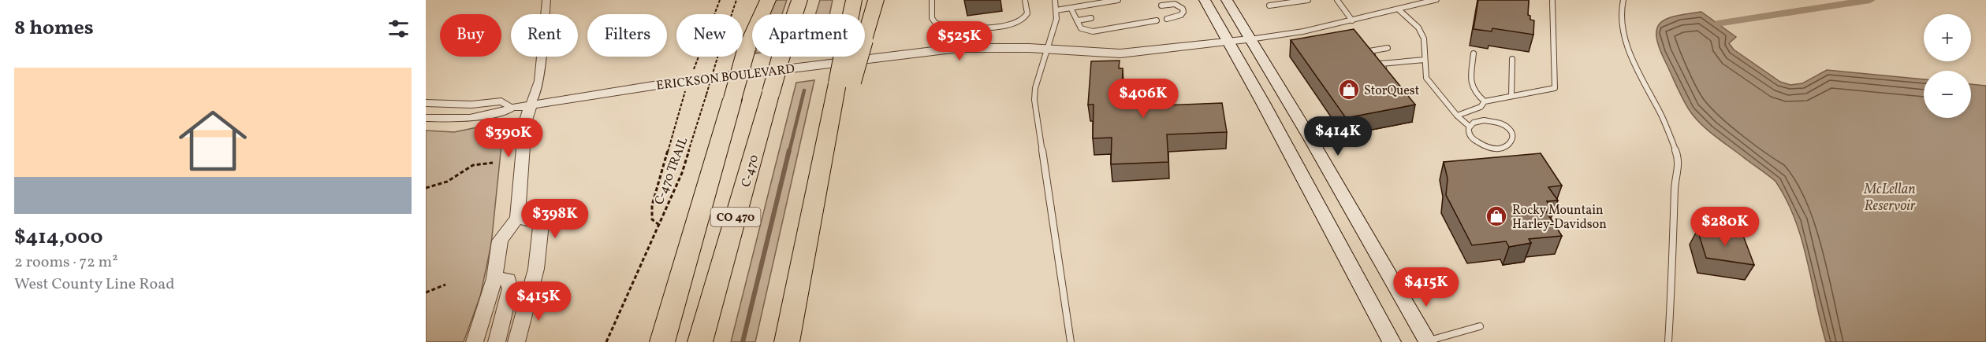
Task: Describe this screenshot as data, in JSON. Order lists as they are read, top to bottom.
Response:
{
  "streets": {
    "highway": ["C-470", "CO 470"],
    "street": ["ERICKSON BOULEVARD"],
    "path": ["C-470 TRAIL"]
  },
  "water": ["McLellan Reservoir"],
  "places": {
    "shop": ["StorQuest", "Rocky Mountain Harley-Davidson"]
  },
  "page": {
    "heading": "8 homes",
    "map_buttons": ["+", "−"],
    "chip": [
      "Buy",
      "Rent",
      "Filters",
      "New",
      "Apartment"
    ],
    "price": [
      "$525K",
      "$406K",
      "$414K",
      "$390K",
      "$398K",
      "$280K",
      "$415K",
      "$415K"
    ],
    "list": [
      {
        "name": "$414,000",
        "note": "2 rooms · 72 m² · West County Line Road"
      }
    ]
  }
}
